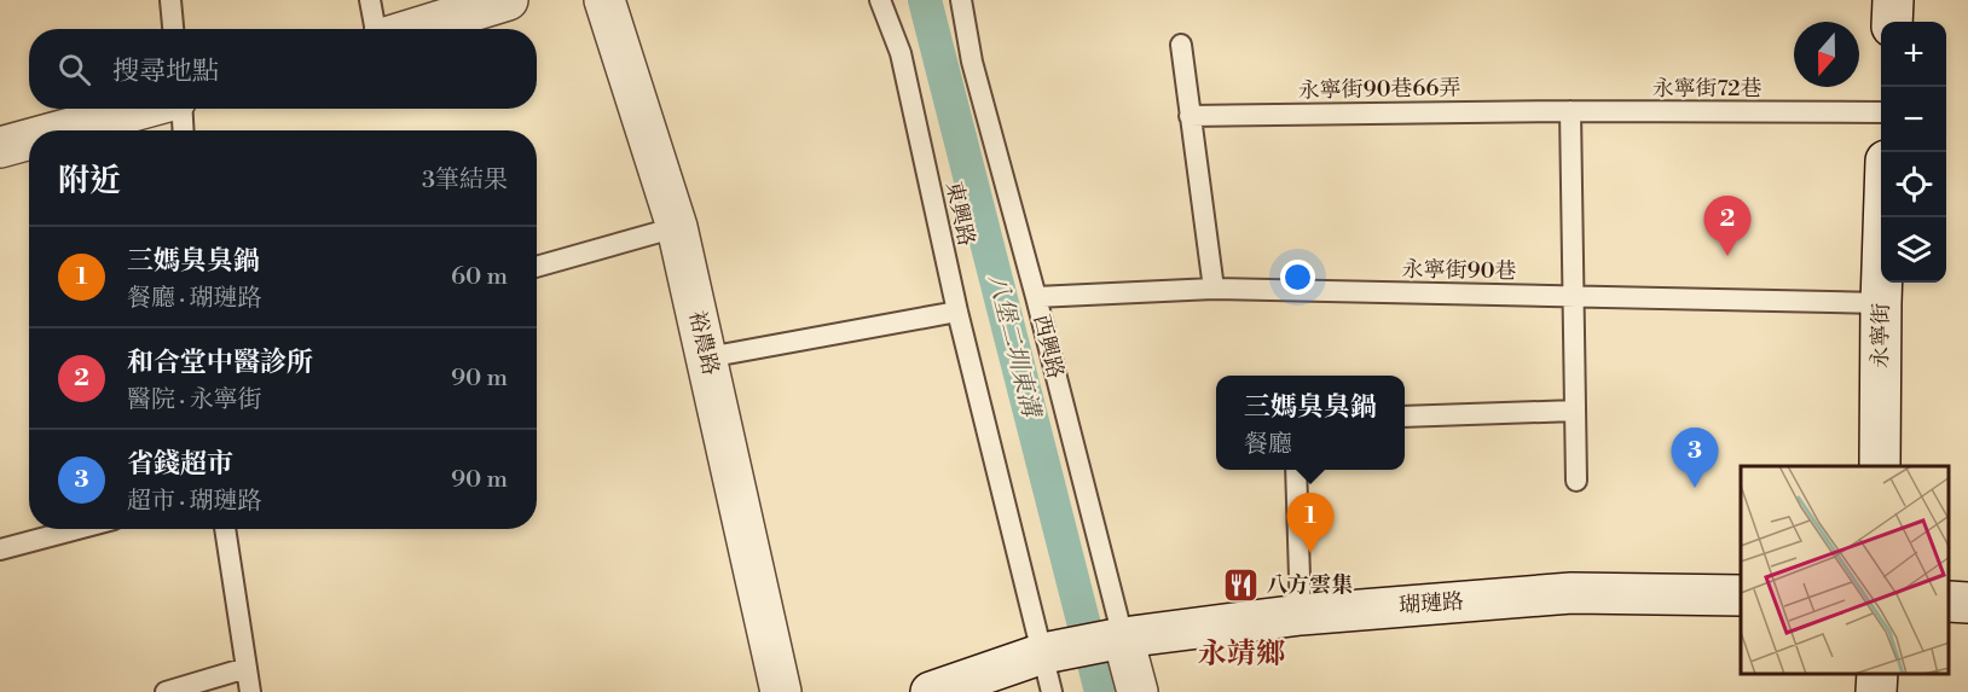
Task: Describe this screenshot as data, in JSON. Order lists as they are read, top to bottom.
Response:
{
  "streets": {
    "street": [
      "永寧街",
      "裕農路",
      "西興路",
      "瑚璉路"
    ],
    "lane": [
      "永寧街72巷",
      "永寧街90巷66弄",
      "東興路",
      "永寧街90巷"
    ]
  },
  "crossings": [
    ["永寧街72巷", "永寧街90巷66弄"],
    ["東興路", "瑚璉路"],
    ["永寧街90巷", "永寧街"],
    ["永寧街90巷", "西興路"],
    ["西興路", "瑚璉路"]
  ],
  "districts": ["永靖鄉"],
  "water": ["八堡二圳東溝"],
  "places": {
    "restaurant": ["八方雲集"]
  },
  "north": "bottom",
  "page": {
    "map_buttons": ["+", "−"],
    "search": "搜尋地點",
    "heading": ["附近", "3筆結果"],
    "pins": ["2", "3", "1"],
    "list": [
      {
        "mark": "1",
        "name": "三媽臭臭鍋",
        "note": "餐廳 · 瑚璉路",
        "value": "60 m"
      },
      {
        "mark": "2",
        "name": "和合堂中醫診所",
        "note": "醫院 · 永寧街",
        "value": "90 m"
      },
      {
        "mark": "3",
        "name": "省錢超市",
        "note": "超市 · 瑚璉路",
        "value": "90 m"
      }
    ],
    "popup": ["三媽臭臭鍋", "餐廳"]
  }
}
